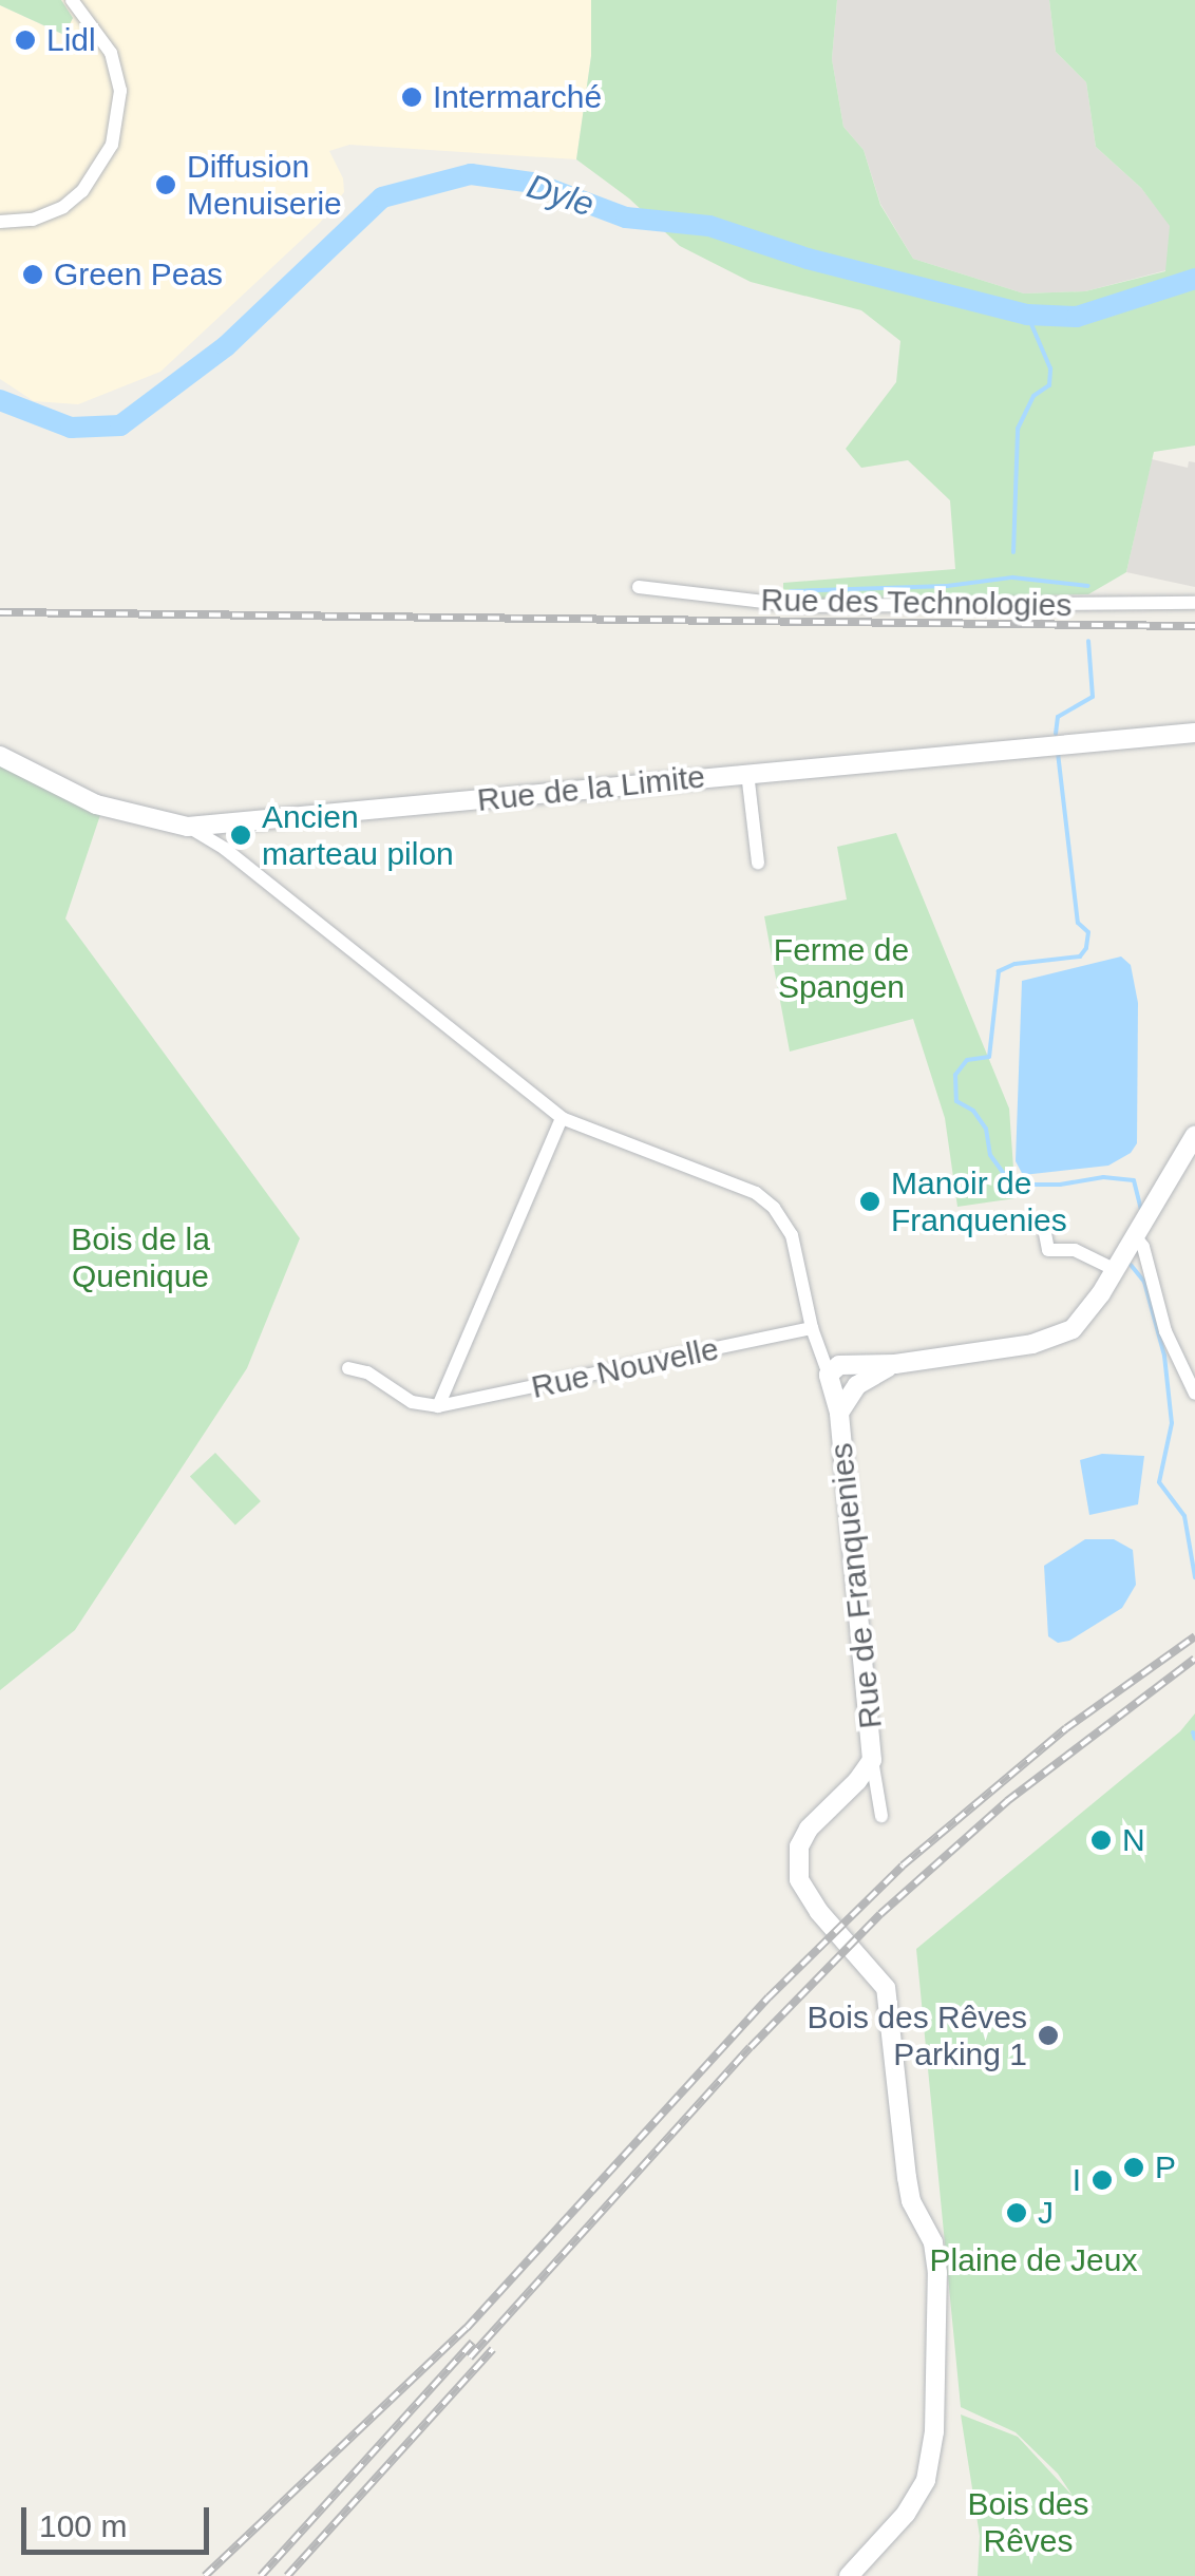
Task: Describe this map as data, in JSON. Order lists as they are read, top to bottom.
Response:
{
  "streets": {
    "street": [
      "Rue des Technologies",
      "Rue de la Limite",
      "Rue Nouvelle",
      "Rue de Franquenies"
    ]
  },
  "water": ["Dyle"],
  "parks": [
    "Ferme de Spangen",
    "Bois de la Quenique",
    "Plaine de Jeux",
    "Bois des Rêves"
  ],
  "places": [
    "Lidl",
    "Intermarché",
    "Diffusion Menuiserie",
    "Green Peas",
    "Ancien marteau pilon",
    "Manoir de Franquenies",
    "N",
    "Bois des Rêves Parking 1",
    "P",
    "I",
    "J"
  ],
  "scale_bar": "100 m"
}
